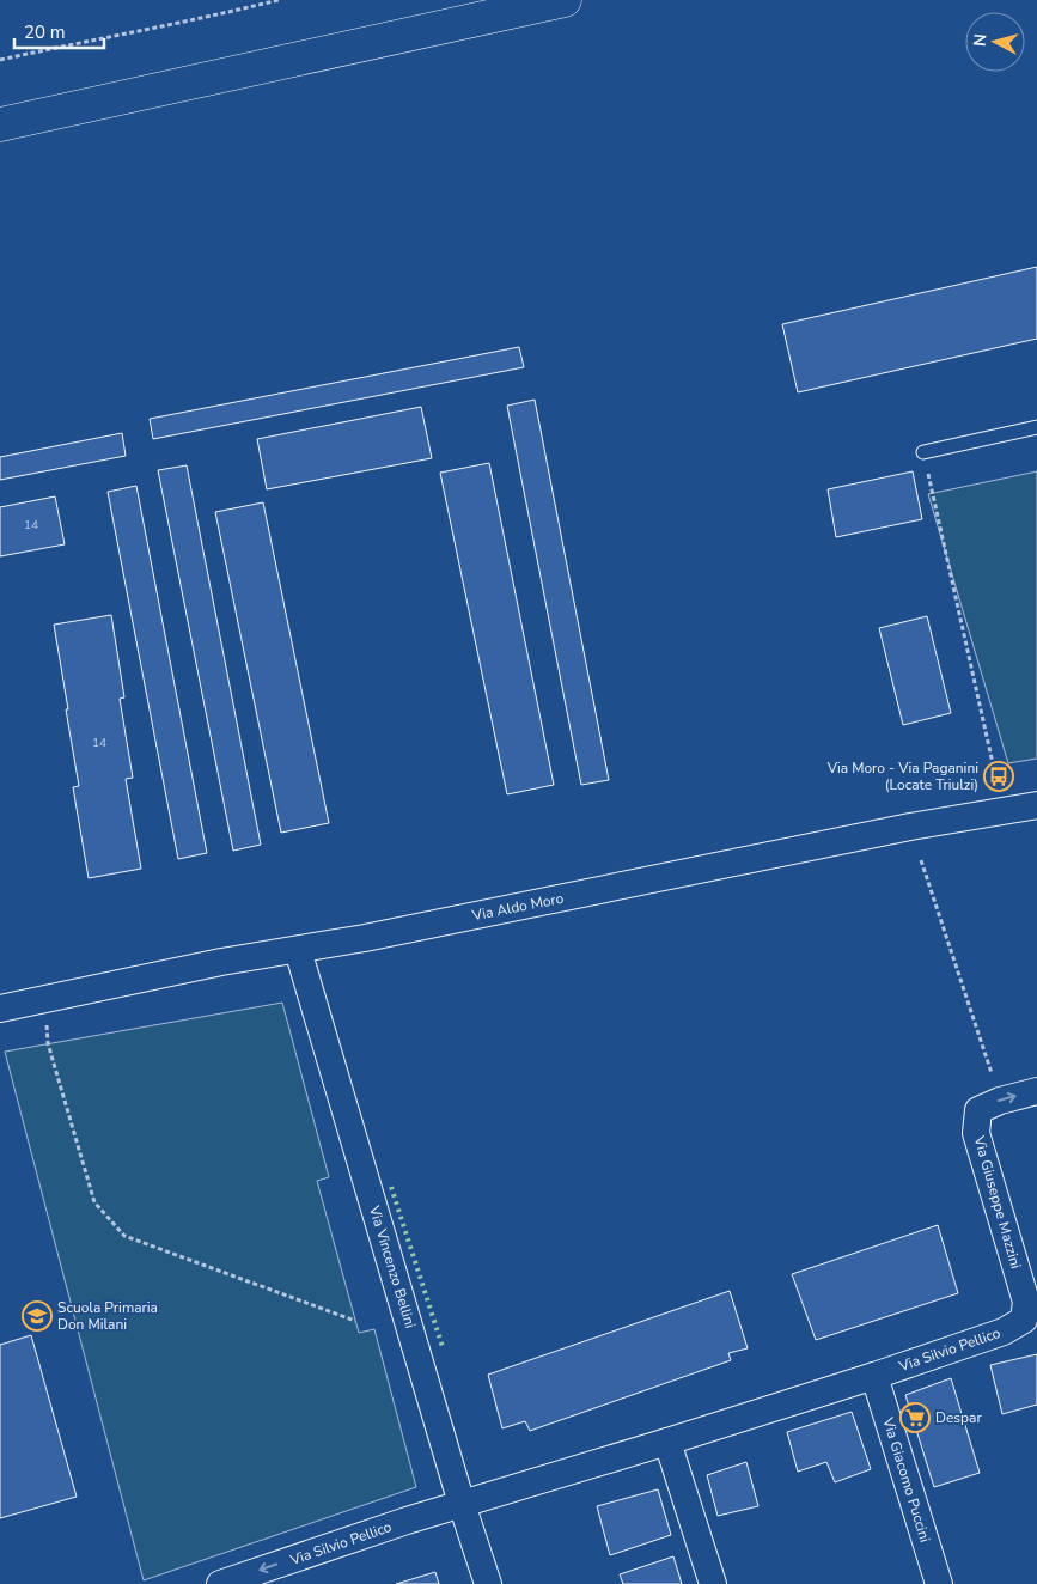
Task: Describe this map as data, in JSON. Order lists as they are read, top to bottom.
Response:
{
  "streets": {
    "street": [
      "Via Aldo Moro",
      "Via Giuseppe Mazzini",
      "Via Vincenzo Bellini",
      "Via Silvio Pellico",
      "Via Giacomo Puccini"
    ]
  },
  "crossings": [
    ["Via Aldo Moro", "Via Vincenzo Bellini"],
    ["Via Giuseppe Mazzini", "Via Silvio Pellico"],
    ["Via Vincenzo Bellini", "Via Silvio Pellico"],
    ["Via Silvio Pellico", "Via Giacomo Puccini"]
  ],
  "places": {
    "bus stop": ["Via Moro - Via Paganini (Locate Triulzi)"],
    "school or university": ["Scuola Primaria Don Milani"],
    "supermarket": ["Despar"]
  },
  "house_numbers": ["14", "14"],
  "scale_bar": "20 m",
  "north": "left"
}
